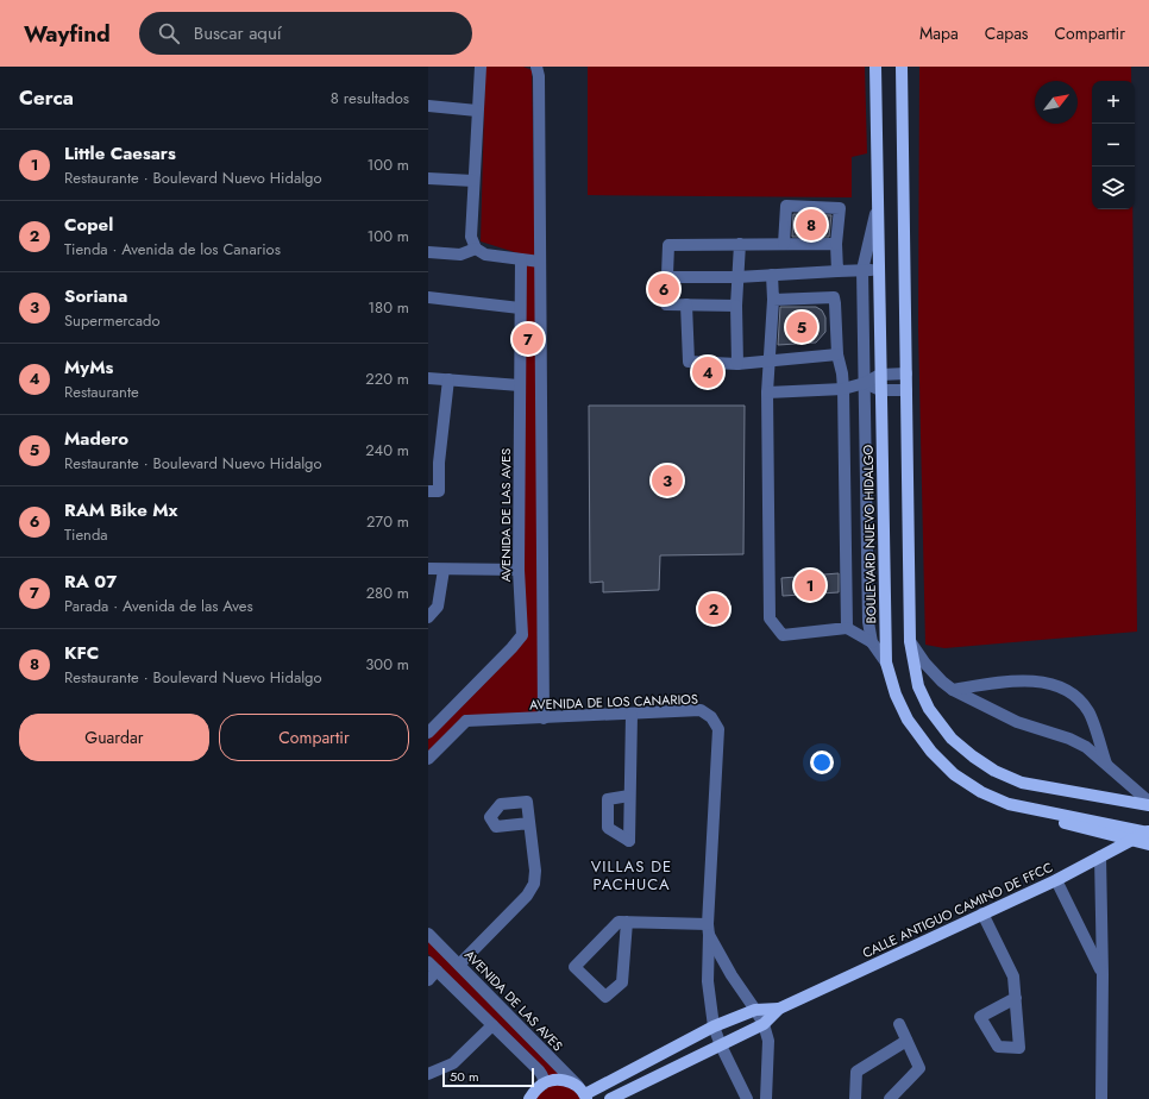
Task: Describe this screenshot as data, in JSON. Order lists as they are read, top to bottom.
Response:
{
  "streets": {
    "main road": ["BOULEVARD NUEVO HIDALGO", "CALLE ANTIGUO CAMINO DE FFCC"],
    "street": ["AVENIDA DE LAS AVES", "AVENIDA DE LOS CANARIOS"]
  },
  "crossings": [
    ["AVENIDA DE LAS AVES", "CALLE ANTIGUO CAMINO DE FFCC"],
    ["BOULEVARD NUEVO HIDALGO", "CALLE ANTIGUO CAMINO DE FFCC"],
    ["AVENIDA DE LOS CANARIOS", "CALLE ANTIGUO CAMINO DE FFCC"]
  ],
  "districts": ["VILLAS DE PACHUCA"],
  "scale_bar": "50 m",
  "north": "top right",
  "page": {
    "header": "Wayfind",
    "search": "Buscar aquí",
    "nav": ["Mapa", "Capas", "Compartir"],
    "heading": ["Cerca", "8 resultados"],
    "map_buttons": ["+", "−"],
    "list": [
      {
        "mark": "1",
        "name": "Little Caesars",
        "note": "Restaurante · Boulevard Nuevo Hidalgo",
        "value": "100 m"
      },
      {
        "mark": "2",
        "name": "Copel",
        "note": "Tienda · Avenida de los Canarios",
        "value": "100 m"
      },
      {
        "mark": "3",
        "name": "Soriana",
        "note": "Supermercado",
        "value": "180 m"
      },
      {
        "mark": "4",
        "name": "MyMs",
        "note": "Restaurante",
        "value": "220 m"
      },
      {
        "mark": "5",
        "name": "Madero",
        "note": "Restaurante · Boulevard Nuevo Hidalgo",
        "value": "240 m"
      },
      {
        "mark": "6",
        "name": "RAM Bike Mx",
        "note": "Tienda",
        "value": "270 m"
      },
      {
        "mark": "7",
        "name": "RA 07",
        "note": "Parada · Avenida de las Aves",
        "value": "280 m"
      },
      {
        "mark": "8",
        "name": "KFC",
        "note": "Restaurante · Boulevard Nuevo Hidalgo",
        "value": "300 m"
      }
    ],
    "pins": [
      "8",
      "6",
      "5",
      "7",
      "4",
      "3",
      "1",
      "2"
    ],
    "buttons": ["Guardar", "Compartir"],
    "scale": "50 m"
  }
}
